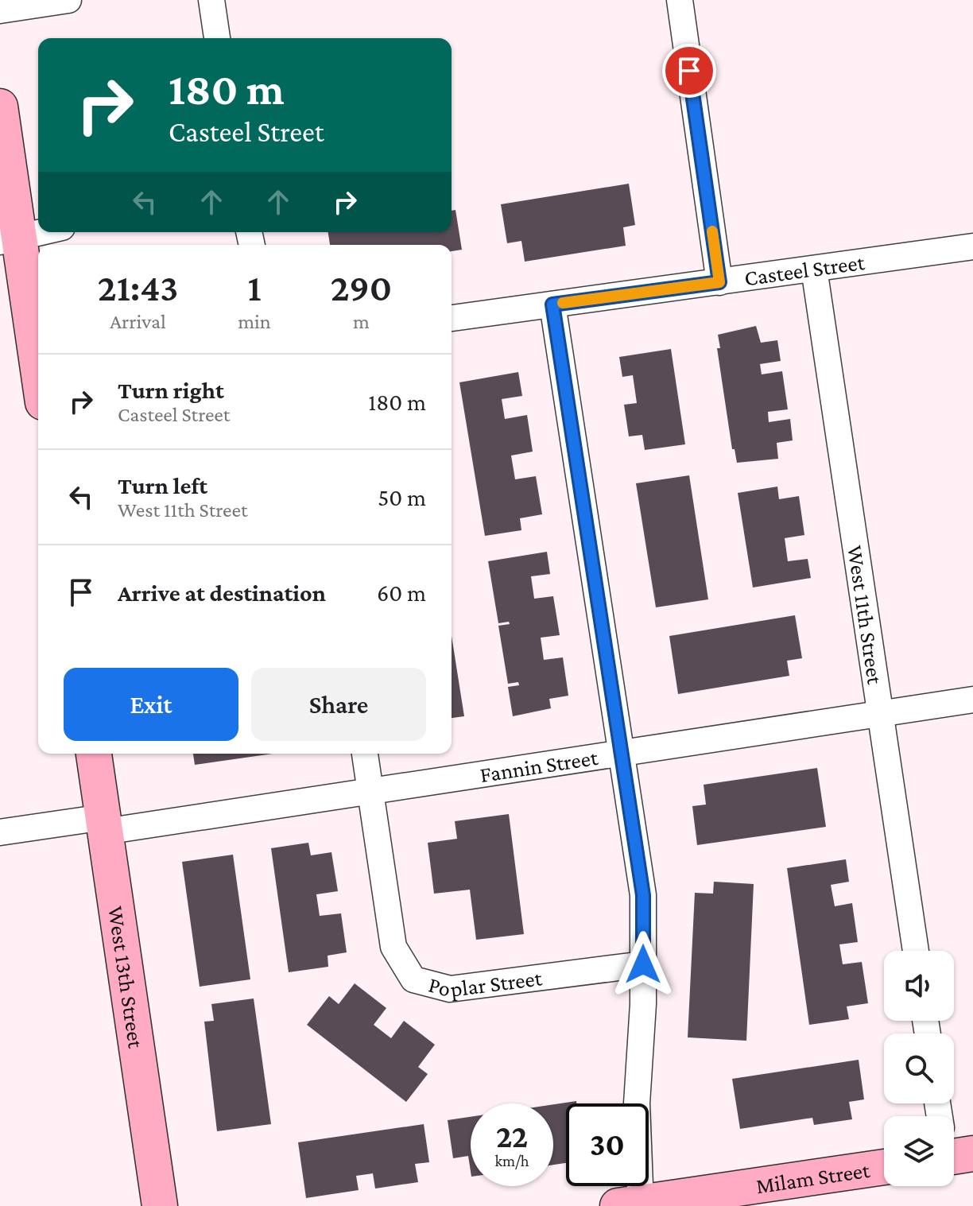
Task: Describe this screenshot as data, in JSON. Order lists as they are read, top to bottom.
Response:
{
  "streets": {
    "street": [
      "Casteel Street",
      "West 11th Street",
      "Fannin Street",
      "West 13th Street",
      "Poplar Street",
      "Milam Street"
    ]
  },
  "crossings": [
    ["Casteel Street", "West 11th Street"],
    ["West 11th Street", "Fannin Street"],
    ["Fannin Street", "West 13th Street"],
    ["Fannin Street", "Poplar Street"]
  ],
  "page": {
    "turn": ["180 m", "Casteel Street"],
    "eta": [
      "21:43",
      "Arrival",
      "1",
      "min",
      "290",
      "m"
    ],
    "list": [
      {
        "name": "Turn right",
        "note": "Casteel Street",
        "value": "180 m"
      },
      {
        "name": "Turn left",
        "note": "West 11th Street",
        "value": "50 m"
      },
      {
        "name": "Arrive at destination",
        "value": "60 m"
      }
    ],
    "buttons": ["Exit", "Share"],
    "speed": "22 km/h",
    "limit": "30"
  }
}
